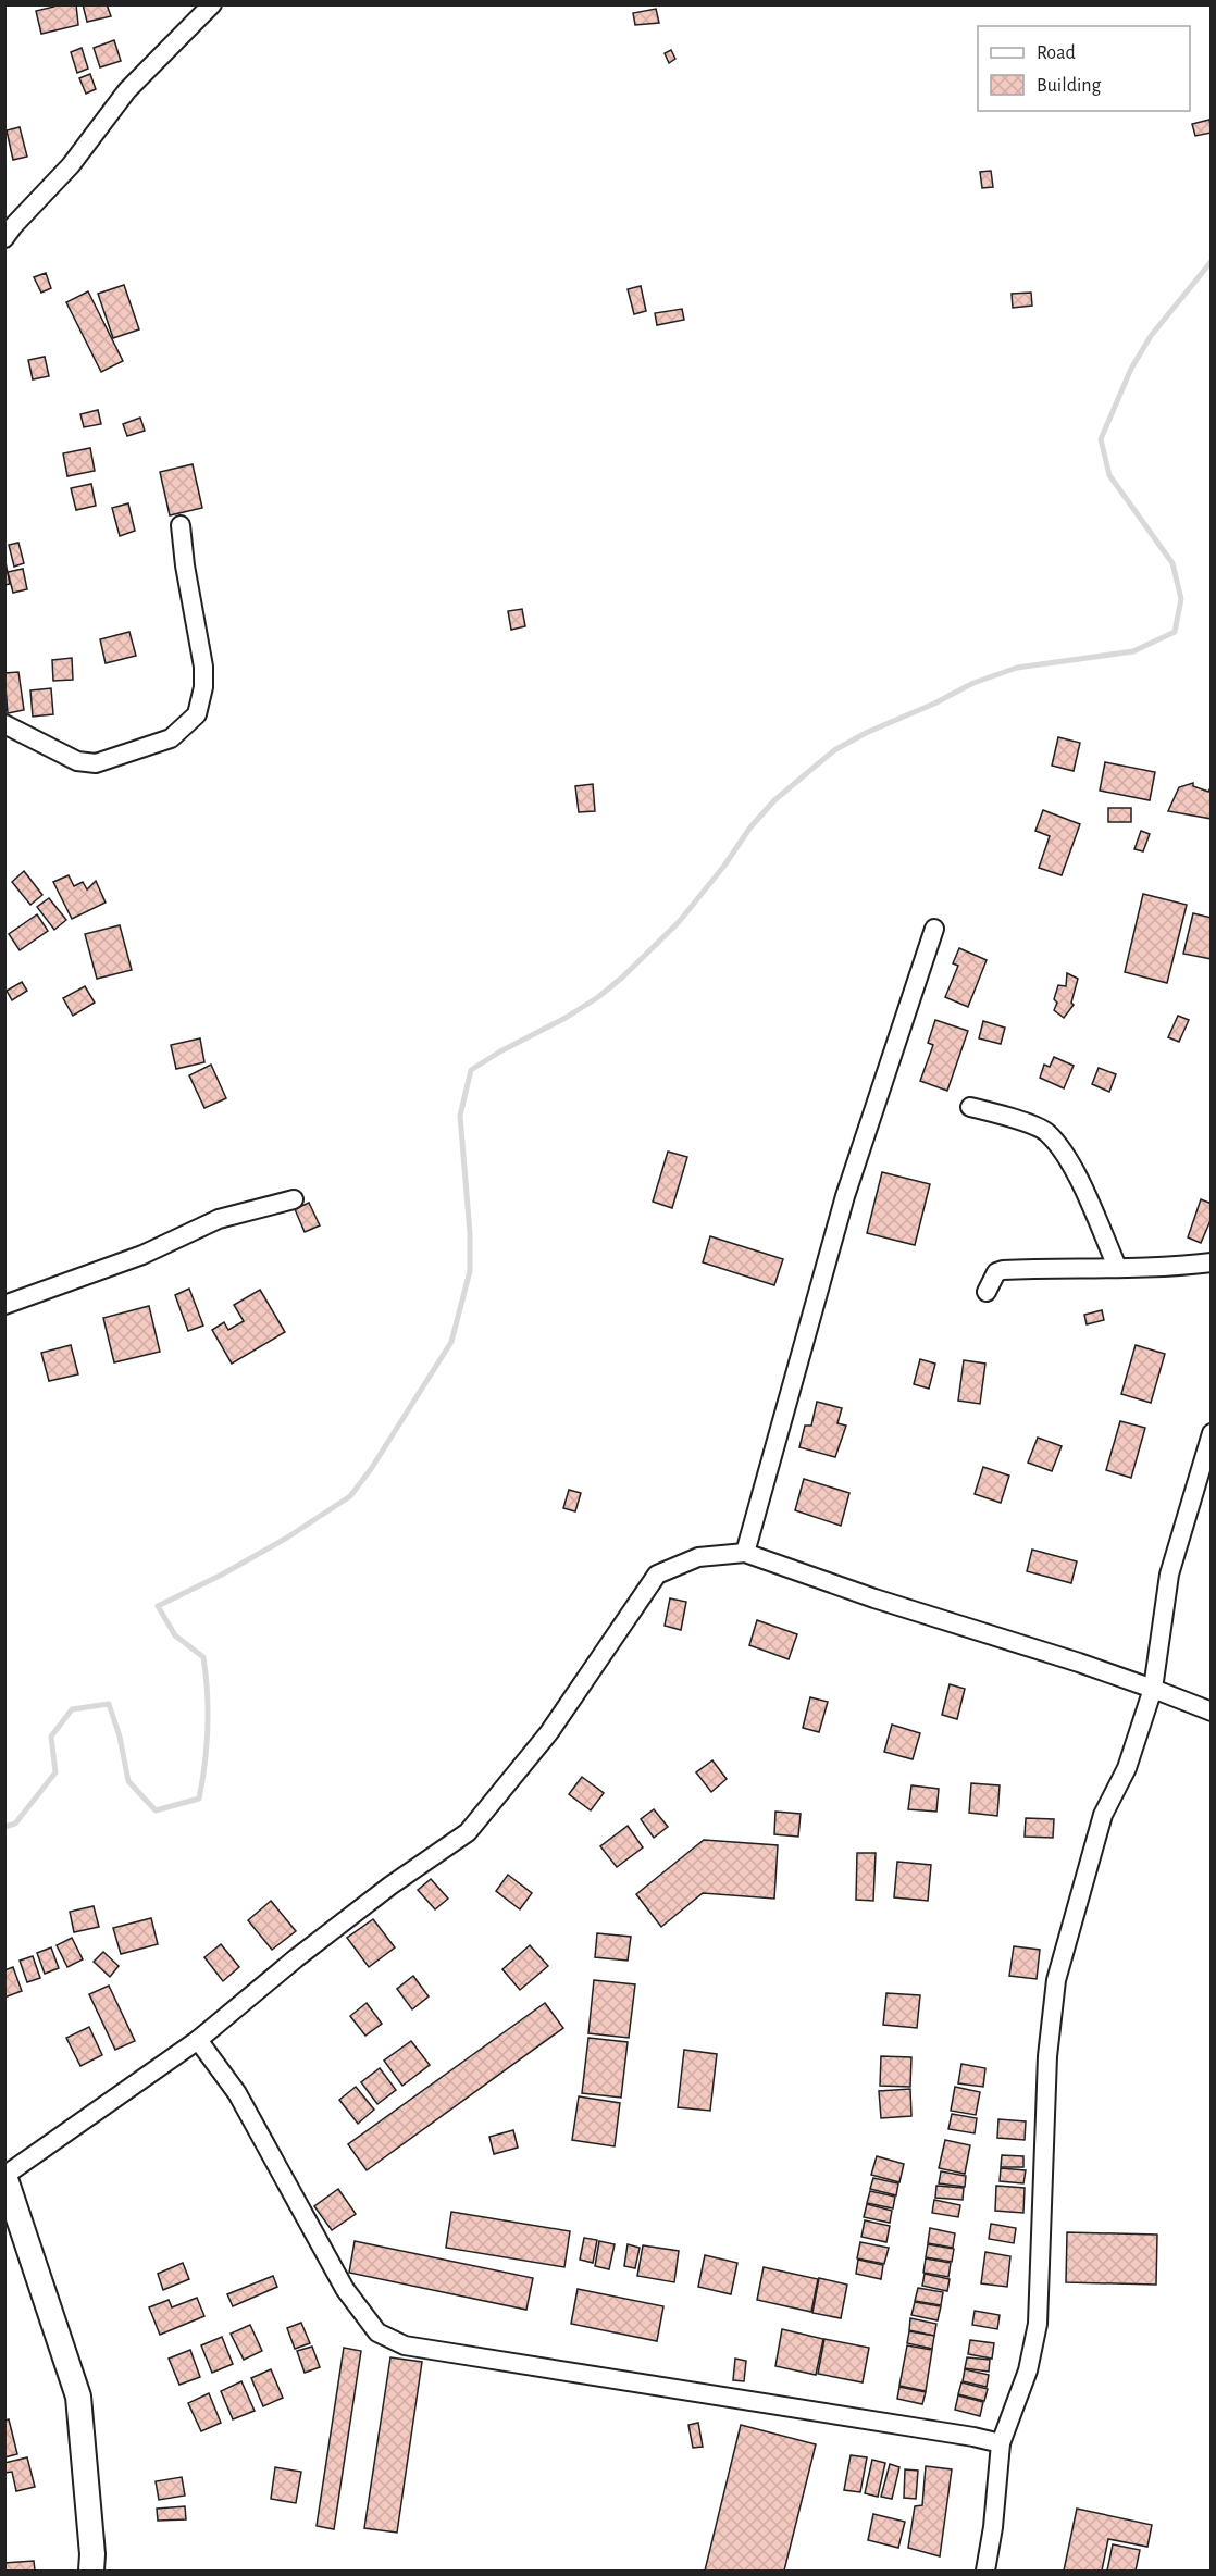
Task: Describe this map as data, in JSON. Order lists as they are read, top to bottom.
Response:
{
  "legend": ["Road", "Building"]
}
